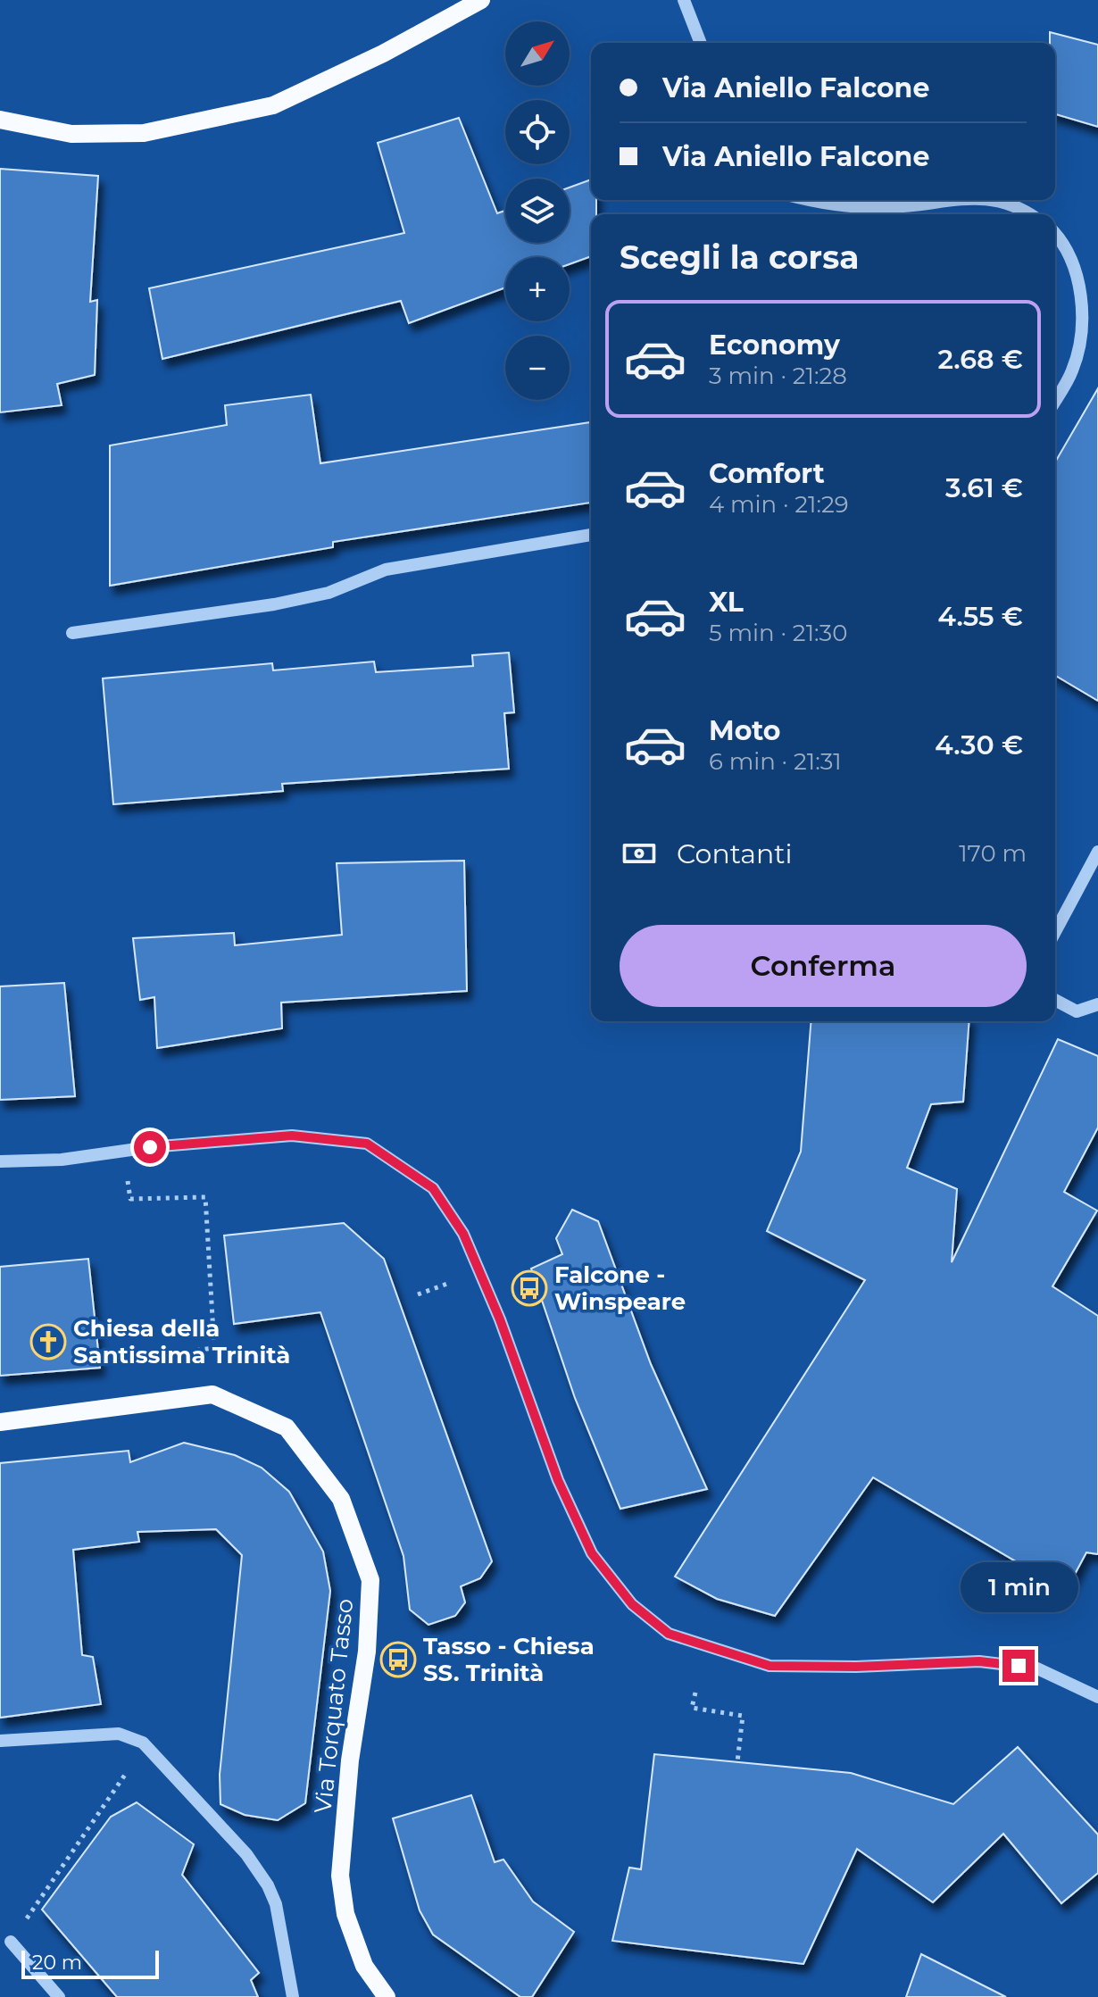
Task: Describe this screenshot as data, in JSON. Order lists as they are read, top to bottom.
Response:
{
  "streets": {
    "main road": ["Via Torquato Tasso"]
  },
  "places": {
    "bus stop": ["Falcone - Winspeare", "Tasso - Chiesa SS. Trinità"],
    "church": ["Chiesa della Santissima Trinità"]
  },
  "scale_bar": "20 m",
  "north": "top right",
  "page": {
    "map_buttons": ["+", "−"],
    "banner": ["Via Aniello Falcone", "Via Aniello Falcone"],
    "heading": "Scegli la corsa",
    "list": [
      {
        "name": "Economy",
        "note": "3 min · 21:28",
        "value": "2.68 €"
      },
      {
        "name": "Comfort",
        "note": "4 min · 21:29",
        "value": "3.61 €"
      },
      {
        "name": "XL",
        "note": "5 min · 21:30",
        "value": "4.55 €"
      },
      {
        "name": "Moto",
        "note": "6 min · 21:31",
        "value": "4.30 €"
      }
    ],
    "pay": ["Contanti", "170 m"],
    "buttons": "Conferma",
    "bubble": "1 min",
    "scale": "20 m"
  }
}
